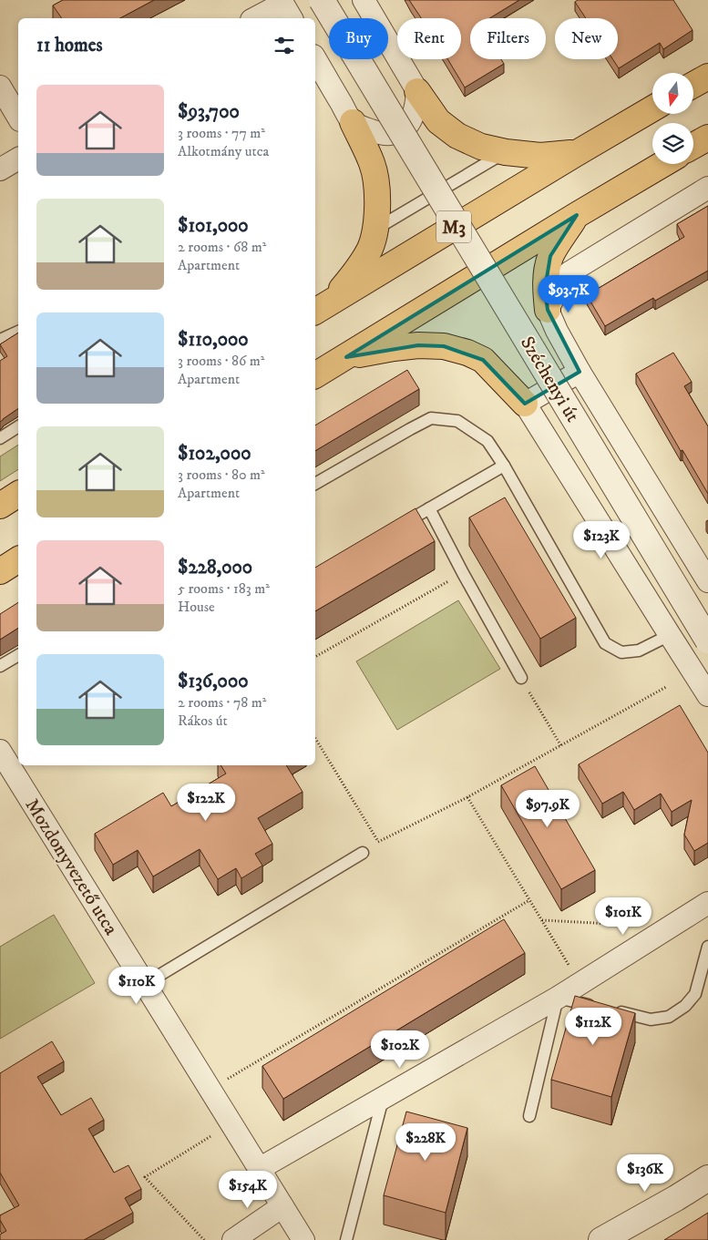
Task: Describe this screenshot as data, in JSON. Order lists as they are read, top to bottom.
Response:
{
  "streets": {
    "main road": ["M3"],
    "street": ["Széchenyi út", "Mozdonyvezető utca"]
  },
  "north": "bottom",
  "page": {
    "chip": [
      "Buy",
      "Rent",
      "Filters",
      "New"
    ],
    "heading": "11 homes",
    "list": [
      {
        "name": "$93,700",
        "note": "3 rooms · 77 m² · Alkotmány utca"
      },
      {
        "name": "$101,000",
        "note": "2 rooms · 68 m² · Apartment"
      },
      {
        "name": "$110,000",
        "note": "3 rooms · 86 m² · Apartment"
      },
      {
        "name": "$102,000",
        "note": "3 rooms · 80 m² · Apartment"
      },
      {
        "name": "$228,000",
        "note": "5 rooms · 183 m² · House"
      },
      {
        "name": "$136,000",
        "note": "2 rooms · 78 m² · Rákos út"
      }
    ],
    "price": [
      "$93.7K",
      "$123K",
      "$122K",
      "$97.9K",
      "$101K",
      "$110K",
      "$112K",
      "$102K",
      "$228K",
      "$136K",
      "$154K"
    ]
  }
}
